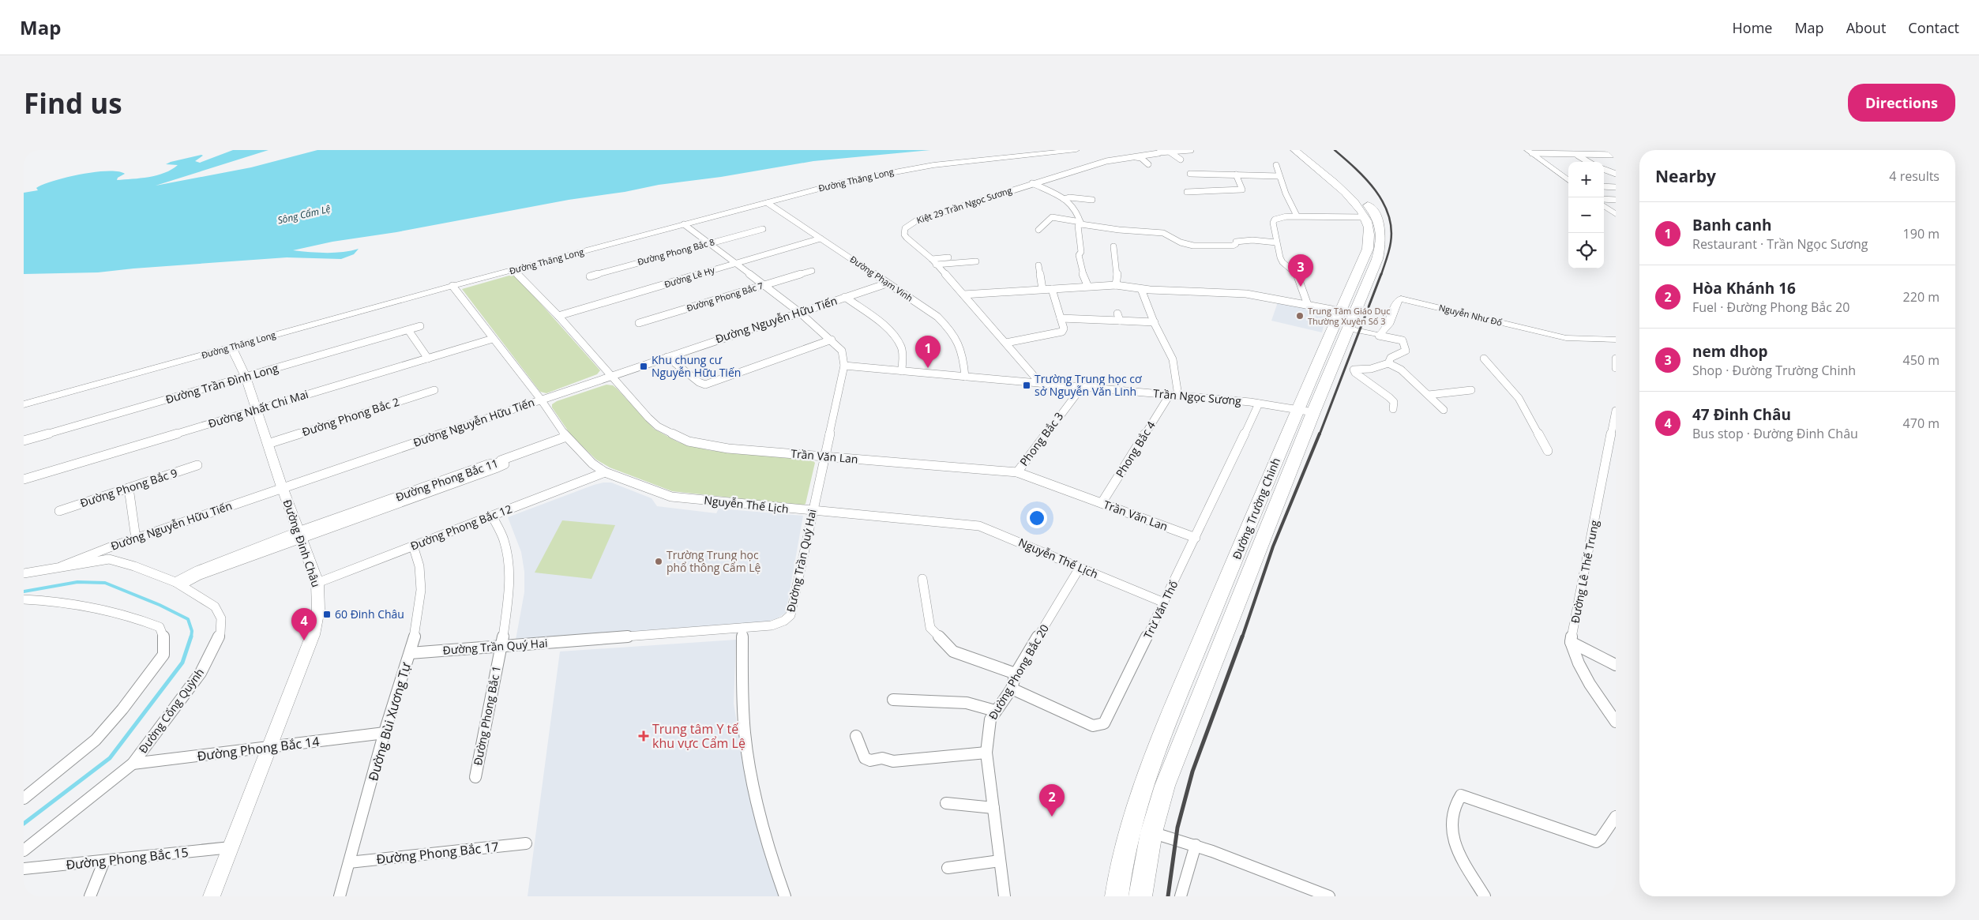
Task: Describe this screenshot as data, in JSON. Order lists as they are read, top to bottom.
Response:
{
  "streets": {
    "highway": ["Đường Trường Chinh"],
    "street": [
      "Đường Thăng Long",
      "Kiệt 29 Trần Ngọc Sương",
      "Đường Phong Bắc 8",
      "Đường Lê Hy",
      "Đường Phạm Vinh",
      "Đường Phong Bắc 7",
      "Nguyễn Như Đổ",
      "Đường Nguyễn Hữu Tiến",
      "Đường Trần Đình Long",
      "Trần Ngọc Sương",
      "Đường Nhất Chi Mai",
      "Đường Phong Bắc 2",
      "Phong Bắc 3",
      "Phong Bắc 4",
      "Trần Văn Lan",
      "Đường Phong Bắc 11",
      "Đường Phong Bắc 9",
      "Nguyễn Thế Lịch",
      "Đường Phong Bắc 12",
      "Đường Đinh Châu",
      "Đường Trần Quý Hai",
      "Đường Lê Thế Trung",
      "Trừ Văn Thố",
      "Đường Phong Bắc 20",
      "Đường Cống Quỳnh",
      "Đường Phong Bắc 1",
      "Đường Bùi Xương Tự",
      "Đường Phong Bắc 14",
      "Đường Phong Bắc 17",
      "Đường Phong Bắc 15"
    ]
  },
  "crossings": [
    ["Đường Thăng Long", "Đường Phạm Vinh"],
    ["Đường Thăng Long", "Trần Văn Lan"],
    ["Đường Thăng Long", "Nguyễn Thế Lịch"],
    ["Đường Thăng Long", "Đường Đinh Châu"],
    ["Đường Thăng Long", "Đường Trần Quý Hai"],
    ["Kiệt 29 Trần Ngọc Sương", "Trần Ngọc Sương"],
    ["Đường Phong Bắc 8", "Đường Trần Quý Hai"],
    ["Đường Lê Hy", "Đường Phạm Vinh"],
    ["Đường Lê Hy", "Trần Văn Lan"],
    ["Đường Lê Hy", "Đường Trần Quý Hai"],
    ["Đường Phạm Vinh", "Đường Nguyễn Hữu Tiến"],
    ["Đường Phạm Vinh", "Trần Ngọc Sương"],
    ["Đường Phong Bắc 7", "Đường Trần Quý Hai"],
    ["Đường Nguyễn Hữu Tiến", "Trần Văn Lan"],
    ["Đường Nguyễn Hữu Tiến", "Nguyễn Thế Lịch"],
    ["Đường Nguyễn Hữu Tiến", "Đường Đinh Châu"],
    ["Đường Nguyễn Hữu Tiến", "Đường Trần Quý Hai"],
    ["Đường Nguyễn Hữu Tiến", "Đường Cống Quỳnh"],
    ["Đường Trần Đình Long", "Đường Đinh Châu"],
    ["Trần Ngọc Sương", "Phong Bắc 3"],
    ["Trần Ngọc Sương", "Phong Bắc 4"],
    ["Trần Ngọc Sương", "Đường Trường Chinh"],
    ["Trần Ngọc Sương", "Đường Trần Quý Hai"],
    ["Trần Ngọc Sương", "Trừ Văn Thố"],
    ["Đường Nhất Chi Mai", "Nguyễn Thế Lịch"],
    ["Đường Nhất Chi Mai", "Đường Đinh Châu"],
    ["Đường Phong Bắc 2", "Đường Đinh Châu"],
    ["Phong Bắc 3", "Trần Văn Lan"],
    ["Phong Bắc 4", "Trần Văn Lan"],
    ["Trần Văn Lan", "Đường Trần Quý Hai"],
    ["Trần Văn Lan", "Trừ Văn Thố"],
    ["Đường Phong Bắc 11", "Nguyễn Thế Lịch"],
    ["Đường Phong Bắc 11", "Đường Đinh Châu"],
    ["Đường Phong Bắc 11", "Đường Cống Quỳnh"],
    ["Nguyễn Thế Lịch", "Đường Phong Bắc 12"],
    ["Nguyễn Thế Lịch", "Đường Trần Quý Hai"],
    ["Nguyễn Thế Lịch", "Trừ Văn Thố"],
    ["Nguyễn Thế Lịch", "Đường Phong Bắc 20"],
    ["Đường Phong Bắc 12", "Đường Đinh Châu"],
    ["Đường Phong Bắc 12", "Đường Phong Bắc 1"],
    ["Đường Phong Bắc 12", "Đường Bùi Xương Tự"],
    ["Đường Đinh Châu", "Đường Phong Bắc 14"],
    ["Đường Đinh Châu", "Đường Phong Bắc 15"],
    ["Đường Trần Quý Hai", "Đường Phong Bắc 1"],
    ["Đường Trần Quý Hai", "Đường Bùi Xương Tự"],
    ["Trừ Văn Thố", "Đường Phong Bắc 20"],
    ["Đường Cống Quỳnh", "Đường Phong Bắc 14"],
    ["Đường Bùi Xương Tự", "Đường Phong Bắc 14"],
    ["Đường Bùi Xương Tự", "Đường Phong Bắc 17"]
  ],
  "water": ["Sông Cẩm Lệ"],
  "places": {
    "other": ["Trung Tâm Giáo Dục Thường Xuyên Số 3", "Trường Trung học phổ thông Cẩm Lệ"],
    "transit": ["Khu chung cư Nguyễn Hữu Tiến", "Trường Trung học cơ sở Nguyễn Văn Linh", "60 Đinh Châu"],
    "health": ["Trung tâm Y tế khu vực Cẩm Lệ"]
  },
  "page": {
    "header": "Map",
    "nav": [
      "Home",
      "Map",
      "About",
      "Contact"
    ],
    "buttons": "Directions",
    "title": "Find us",
    "heading": ["Nearby", "4 results"],
    "map_buttons": ["+", "−"],
    "list": [
      {
        "mark": "1",
        "name": "Banh canh",
        "note": "Restaurant · Trần Ngọc Sương",
        "value": "190 m"
      },
      {
        "mark": "2",
        "name": "Hòa Khánh 16",
        "note": "Fuel · Đường Phong Bắc 20",
        "value": "220 m"
      },
      {
        "mark": "3",
        "name": "nem dhop",
        "note": "Shop · Đường Trường Chinh",
        "value": "450 m"
      },
      {
        "mark": "4",
        "name": "47 Đinh Châu",
        "note": "Bus stop · Đường Đinh Châu",
        "value": "470 m"
      }
    ],
    "pins": [
      "3",
      "1",
      "4",
      "2"
    ]
  }
}
